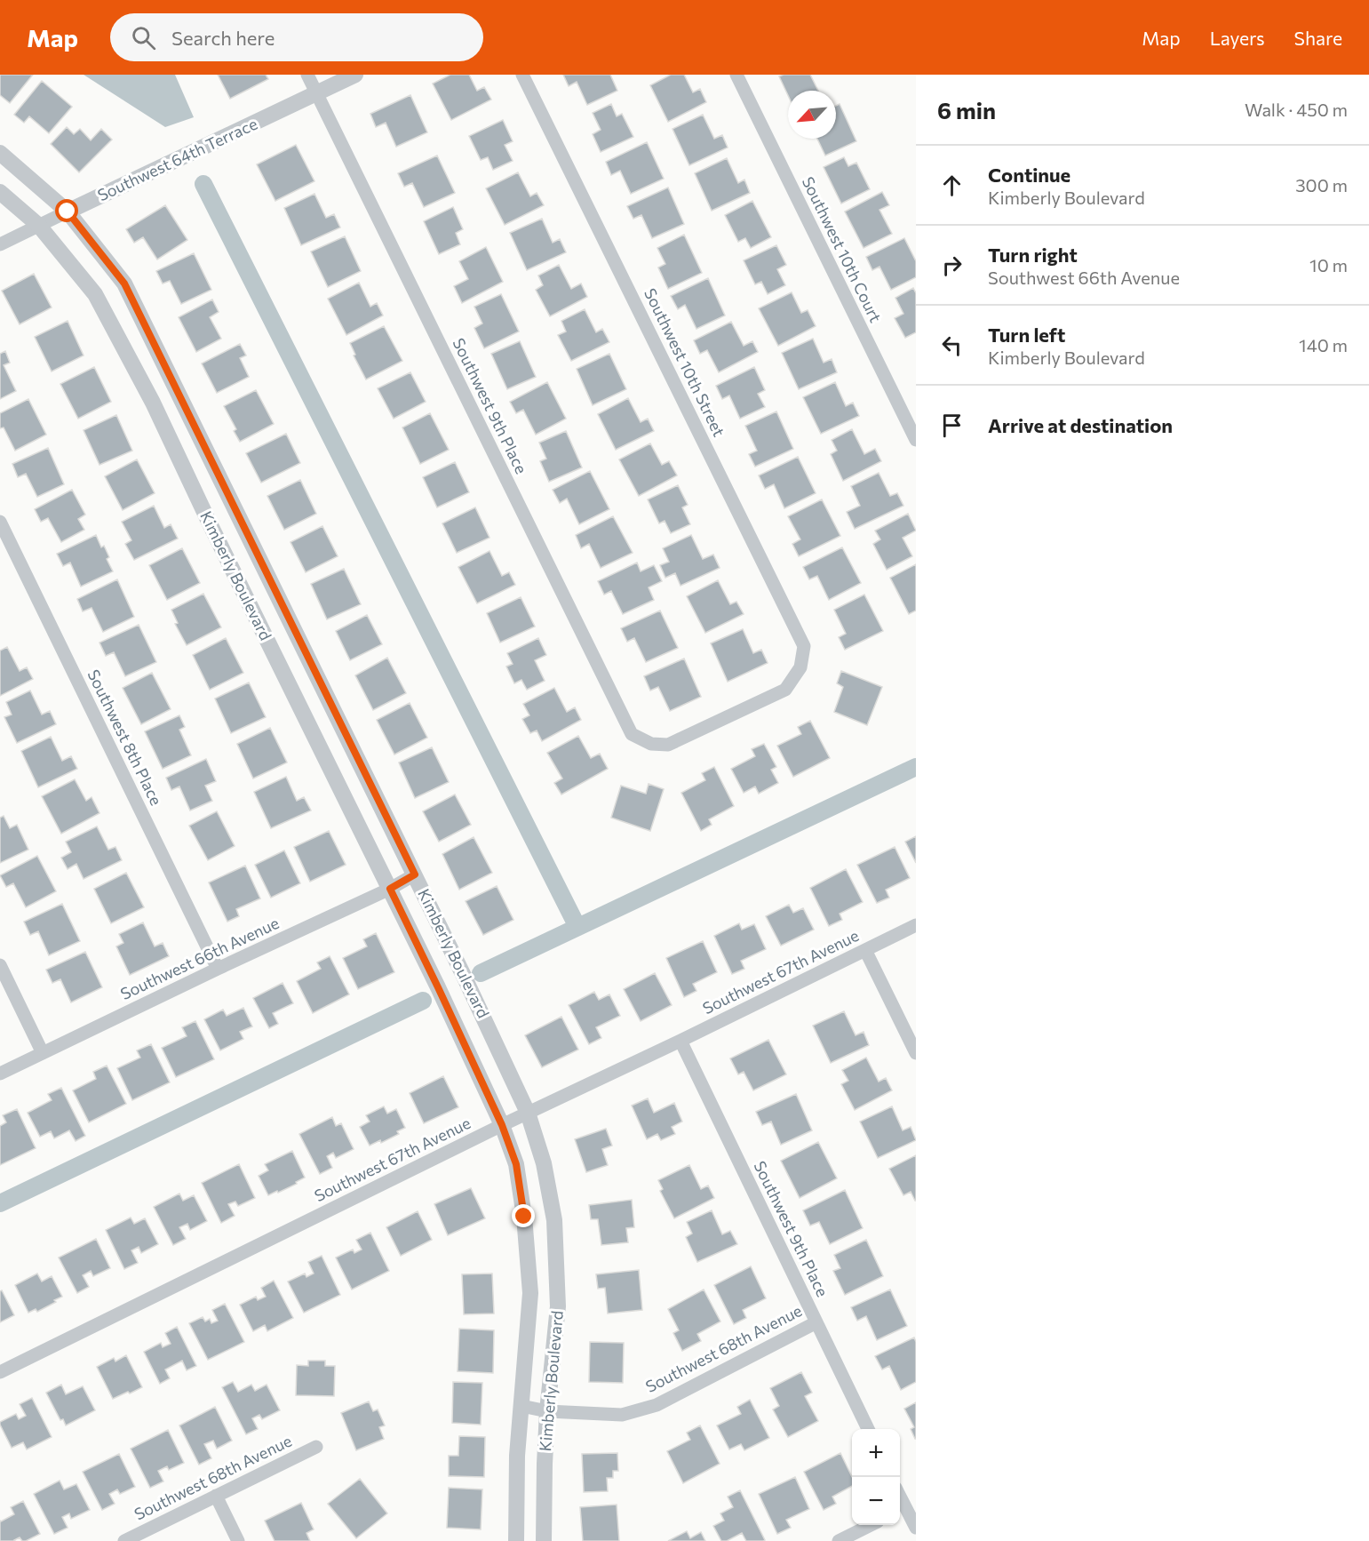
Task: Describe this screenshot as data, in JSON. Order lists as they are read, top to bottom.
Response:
{
  "streets": {
    "street": [
      "Southwest 64th Terrace",
      "Southwest 10th Court",
      "Southwest 10th Street",
      "Southwest 9th Place",
      "Kimberly Boulevard",
      "Southwest 8th Place",
      "Southwest 66th Avenue",
      "Southwest 67th Avenue",
      "Southwest 68th Avenue"
    ]
  },
  "crossings": [
    ["Southwest 64th Terrace", "Southwest 9th Place"],
    ["Southwest 64th Terrace", "Kimberly Boulevard"],
    ["Southwest 10th Street", "Southwest 9th Place"],
    ["Southwest 9th Place", "Southwest 67th Avenue"],
    ["Southwest 9th Place", "Southwest 68th Avenue"],
    ["Kimberly Boulevard", "Southwest 66th Avenue"],
    ["Kimberly Boulevard", "Southwest 67th Avenue"],
    ["Kimberly Boulevard", "Southwest 68th Avenue"],
    ["Southwest 8th Place", "Southwest 66th Avenue"]
  ],
  "north": "bottom left",
  "page": {
    "header": "Map",
    "search": "Search here",
    "nav": ["Map", "Layers", "Share"],
    "heading": ["6 min", "Walk · 450 m"],
    "list": [
      ["Continue", "Kimberly Boulevard", "300 m"],
      ["Turn right", "Southwest 66th Avenue", "10 m"],
      ["Turn left", "Kimberly Boulevard", "140 m"],
      "Arrive at destination"
    ],
    "map_buttons": ["+", "−"]
  }
}
